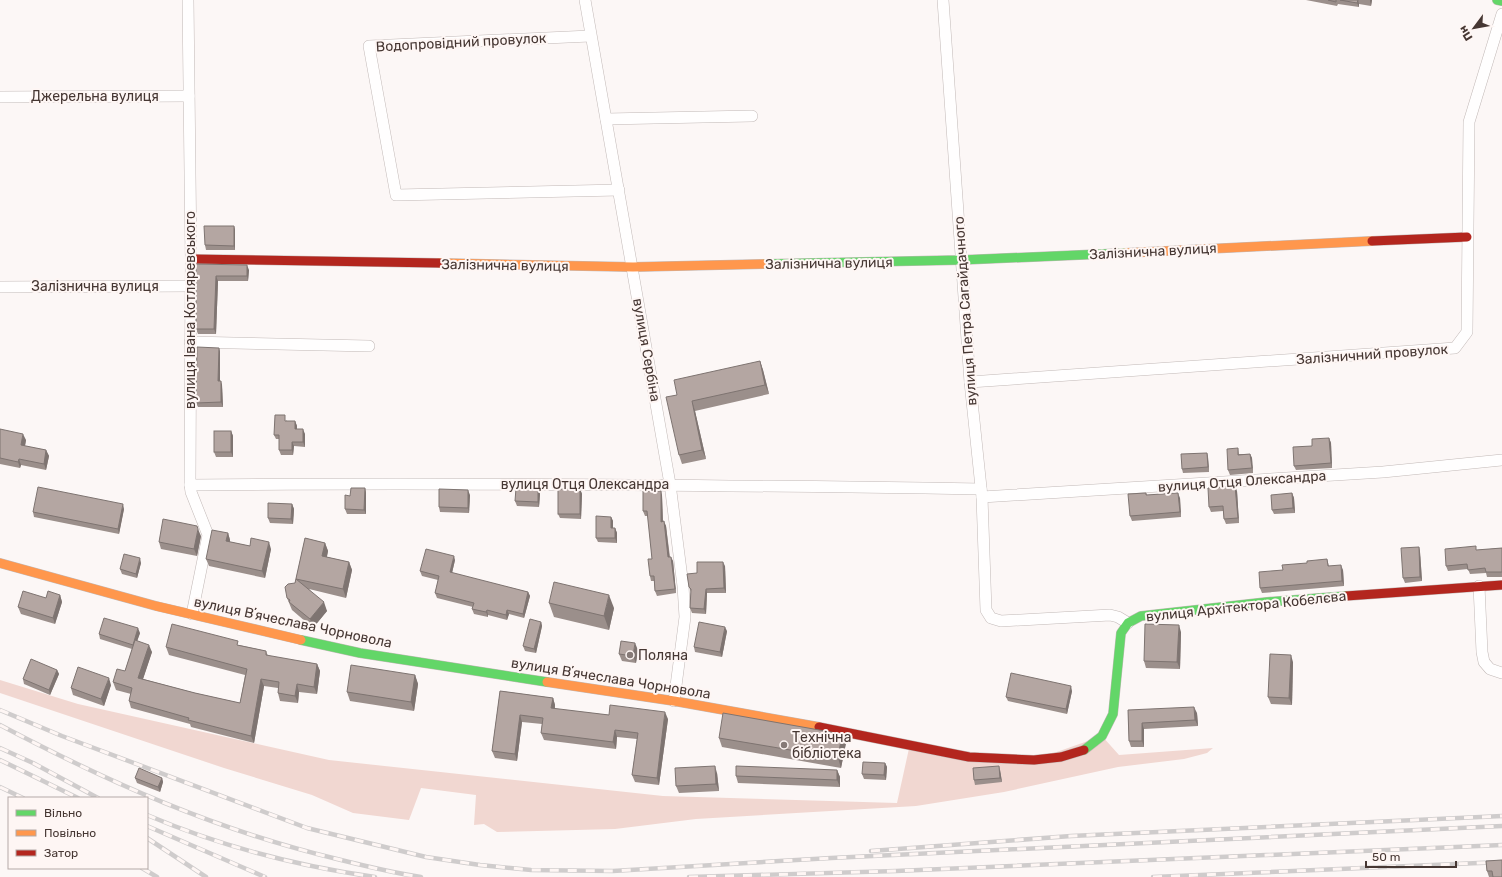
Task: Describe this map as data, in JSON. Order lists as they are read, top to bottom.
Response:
{
  "streets": {
    "street": [
      "Водопровідний провулок",
      "Джерельна вулиця",
      "Залізнична вулиця",
      "вулиця Івана Котляревського",
      "вулиця Петра Сагайдачного",
      "вулиця Сербіна",
      "Залізничний провулок",
      "вулиця Отця Олександра",
      "вулиця Архітектора Кобелєва",
      "вулиця Вʼячеслава Чорновола"
    ]
  },
  "crossings": [
    ["Водопровідний провулок", "вулиця Сербіна"],
    ["Джерельна вулиця", "вулиця Івана Котляревського"],
    ["Залізнична вулиця", "вулиця Івана Котляревського"],
    ["Залізнична вулиця", "вулиця Петра Сагайдачного"],
    ["Залізнична вулиця", "вулиця Сербіна"],
    ["Залізнична вулиця", "Залізничний провулок"],
    ["вулиця Івана Котляревського", "вулиця Отця Олександра"],
    ["вулиця Івана Котляревського", "вулиця Вʼячеслава Чорновола"],
    ["вулиця Петра Сагайдачного", "Залізничний провулок"],
    ["вулиця Петра Сагайдачного", "вулиця Отця Олександра"],
    ["вулиця Петра Сагайдачного", "вулиця Архітектора Кобелєва"],
    ["вулиця Сербіна", "вулиця Отця Олександра"],
    ["вулиця Сербіна", "вулиця Вʼячеслава Чорновола"],
    ["вулиця Архітектора Кобелєва", "вулиця Вʼячеслава Чорновола"]
  ],
  "places": ["Поляна", "Технічна бібліотека"],
  "legend": ["Вільно", "Повільно", "Затор"],
  "scale_bar": "50 m",
  "north": "bottom left"
}
